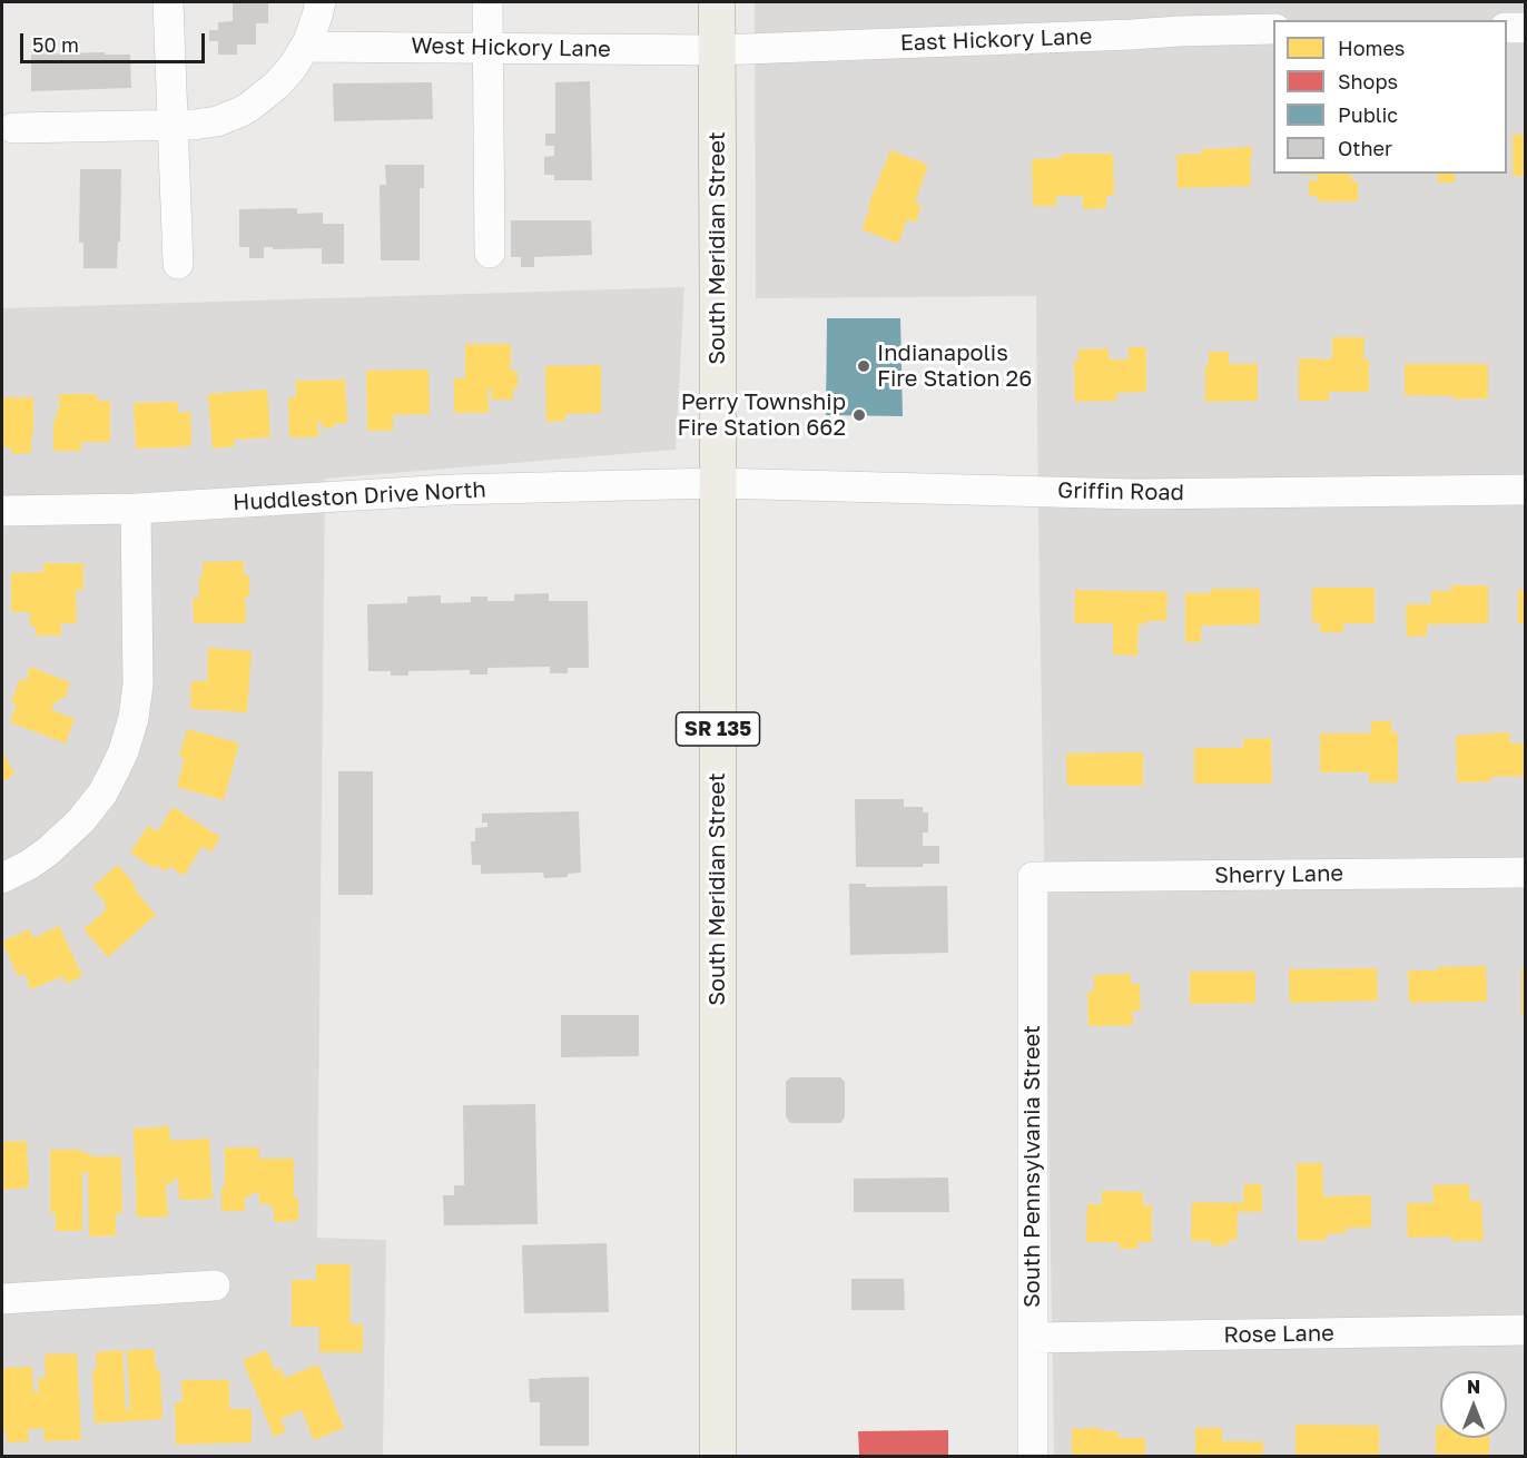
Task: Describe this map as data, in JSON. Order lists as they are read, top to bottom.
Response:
{
  "streets": {
    "main road": ["South Meridian Street", "SR 135"],
    "street": [
      "East Hickory Lane",
      "West Hickory Lane",
      "Griffin Road",
      "Huddleston Drive North",
      "Sherry Lane",
      "South Pennsylvania Street",
      "Rose Lane"
    ]
  },
  "crossings": [
    ["East Hickory Lane", "West Hickory Lane"],
    ["East Hickory Lane", "South Meridian Street"],
    ["West Hickory Lane", "South Meridian Street"],
    ["South Meridian Street", "Griffin Road"],
    ["South Meridian Street", "Huddleston Drive North"],
    ["Griffin Road", "Huddleston Drive North"],
    ["Sherry Lane", "South Pennsylvania Street"],
    ["South Pennsylvania Street", "Rose Lane"]
  ],
  "places": ["Indianapolis Fire Station 26", "Perry Township Fire Station 662"],
  "legend": [
    "Homes",
    "Shops",
    "Public",
    "Other"
  ],
  "scale_bar": "50 m",
  "north": "top"
}
